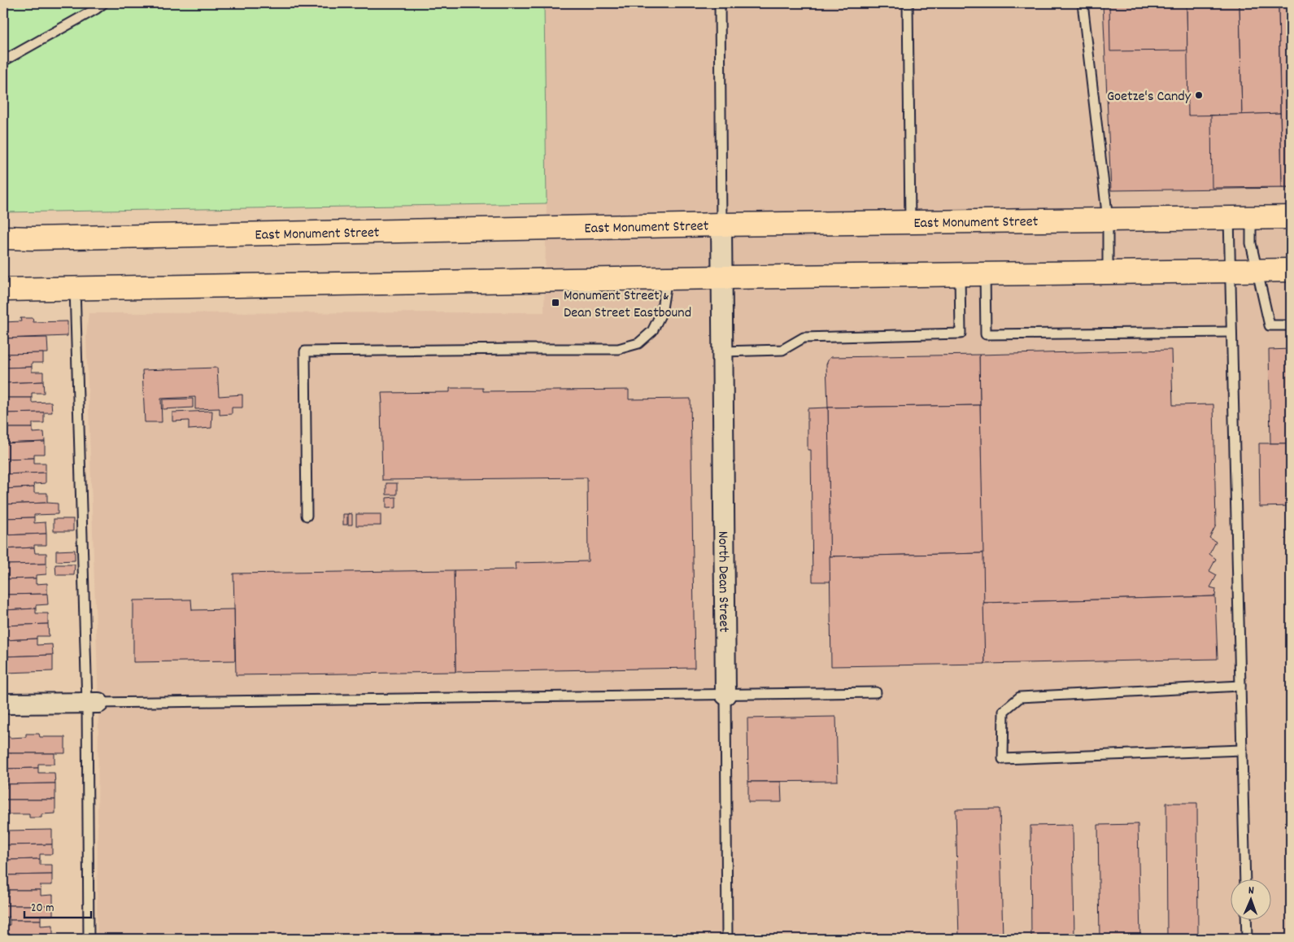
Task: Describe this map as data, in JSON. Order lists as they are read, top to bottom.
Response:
{
  "streets": {
    "main road": ["East Monument Street"],
    "street": ["North Dean Street"]
  },
  "crossings": [
    ["East Monument Street", "North Dean Street"]
  ],
  "places": {
    "other": ["Goetze's Candy"],
    "transit": ["Monument Street & Dean Street Eastbound"]
  },
  "scale_bar": "20 m",
  "north": "top"
}
